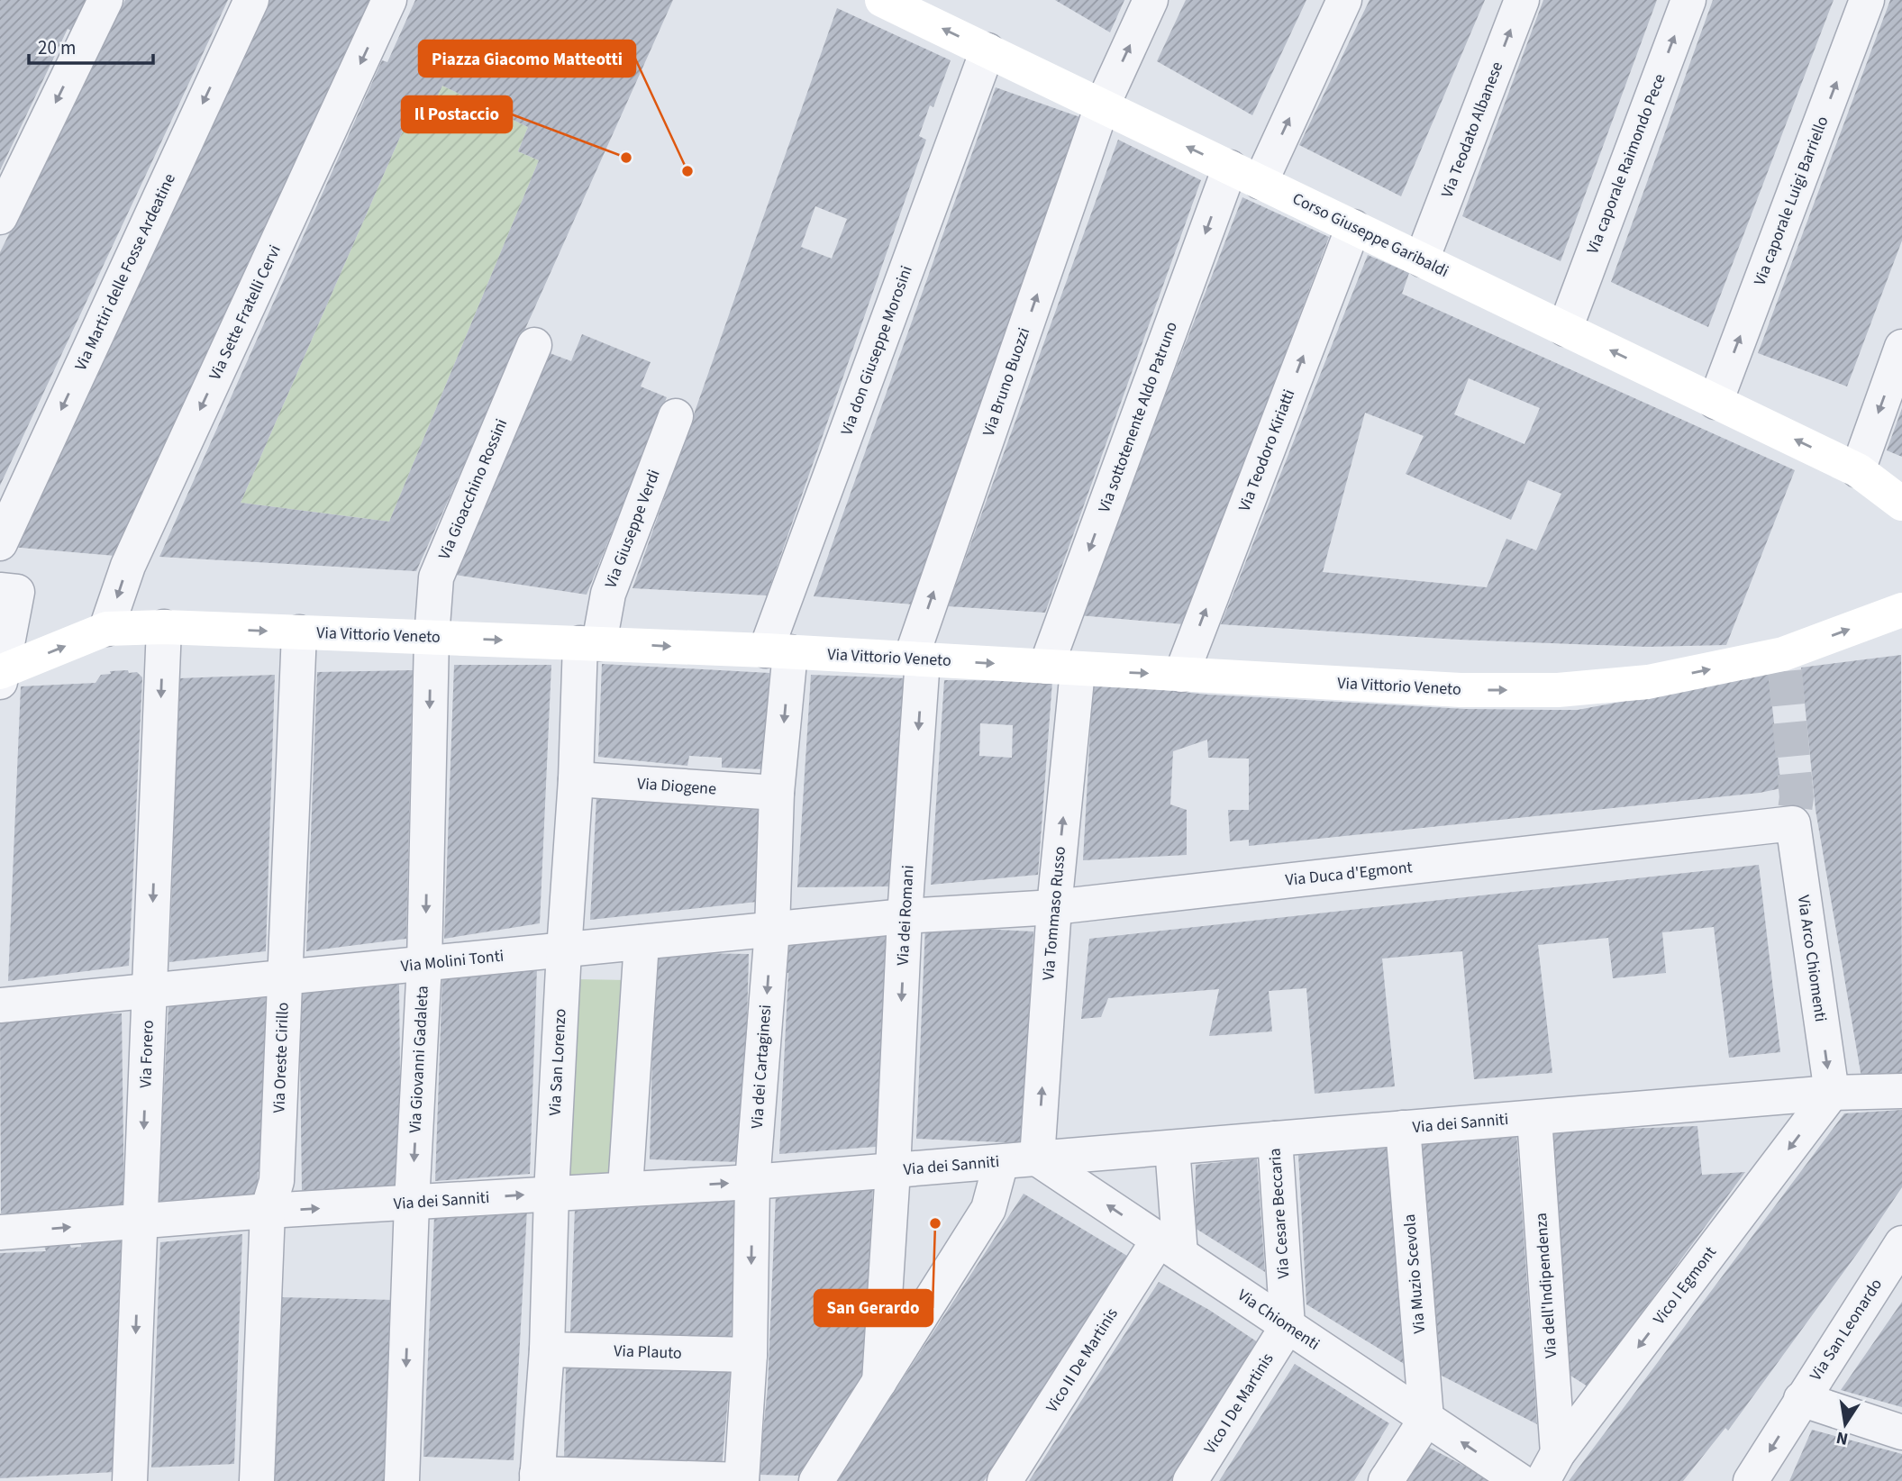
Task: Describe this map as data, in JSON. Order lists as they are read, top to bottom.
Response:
{
  "streets": {
    "street": [
      "Via Teodato Albanese",
      "Via caporale Raimondo Pece",
      "Via caporale Luigi Barriello",
      "Corso Giuseppe Garibaldi",
      "Via Martiri delle Fosse Ardeatine",
      "Via Sette Fratelli Cervi",
      "Via don Giuseppe Morosini",
      "Via Bruno Buozzi",
      "Via sottotenente Aldo Patruno",
      "Via Teodoro Kiriatti",
      "Via Gioacchino Rossini",
      "Via Giuseppe Verdi",
      "Via Vittorio Veneto",
      "Via Diogene",
      "Via Duca d'Egmont",
      "Via Tommaso Russo",
      "Via dei Romani",
      "Via Arco Chiomenti",
      "Via Molini Tonti",
      "Via Forero",
      "Via Oreste Cirillo",
      "Via Giovanni Gadaleta",
      "Via San Lorenzo",
      "Via dei Cartaginesi",
      "Via dei Sanniti",
      "Via Cesare Beccaria",
      "Via Muzio Scevola",
      "Via dell'Indipendenza",
      "Vico I Egmont",
      "Via Chiomenti",
      "Via San Leonardo",
      "Via Plauto",
      "Vico II De Martinis",
      "Vico I De Martinis"
    ]
  },
  "crossings": [
    ["Via Teodato Albanese", "Corso Giuseppe Garibaldi"],
    ["Via caporale Raimondo Pece", "Corso Giuseppe Garibaldi"],
    ["Via caporale Luigi Barriello", "Corso Giuseppe Garibaldi"],
    ["Corso Giuseppe Garibaldi", "Via don Giuseppe Morosini"],
    ["Corso Giuseppe Garibaldi", "Via Bruno Buozzi"],
    ["Corso Giuseppe Garibaldi", "Via sottotenente Aldo Patruno"],
    ["Corso Giuseppe Garibaldi", "Via Teodoro Kiriatti"],
    ["Via Sette Fratelli Cervi", "Via Vittorio Veneto"],
    ["Via don Giuseppe Morosini", "Via Vittorio Veneto"],
    ["Via don Giuseppe Morosini", "Via dei Cartaginesi"],
    ["Via Bruno Buozzi", "Via Vittorio Veneto"],
    ["Via Bruno Buozzi", "Via dei Romani"],
    ["Via sottotenente Aldo Patruno", "Via Vittorio Veneto"],
    ["Via sottotenente Aldo Patruno", "Via Tommaso Russo"],
    ["Via Teodoro Kiriatti", "Via Vittorio Veneto"],
    ["Via Gioacchino Rossini", "Via Vittorio Veneto"],
    ["Via Gioacchino Rossini", "Via Giovanni Gadaleta"],
    ["Via Giuseppe Verdi", "Via Vittorio Veneto"],
    ["Via Giuseppe Verdi", "Via San Lorenzo"],
    ["Via Vittorio Veneto", "Via Tommaso Russo"],
    ["Via Vittorio Veneto", "Via dei Romani"],
    ["Via Vittorio Veneto", "Via Forero"],
    ["Via Vittorio Veneto", "Via Oreste Cirillo"],
    ["Via Vittorio Veneto", "Via Giovanni Gadaleta"],
    ["Via Vittorio Veneto", "Via San Lorenzo"],
    ["Via Vittorio Veneto", "Via dei Cartaginesi"],
    ["Via Diogene", "Via San Lorenzo"],
    ["Via Diogene", "Via dei Cartaginesi"],
    ["Via Duca d'Egmont", "Via Tommaso Russo"],
    ["Via Duca d'Egmont", "Via dei Romani"],
    ["Via Duca d'Egmont", "Via Arco Chiomenti"],
    ["Via Duca d'Egmont", "Via Molini Tonti"],
    ["Via Tommaso Russo", "Via dei Sanniti"],
    ["Via Tommaso Russo", "Via Chiomenti"],
    ["Via dei Romani", "Via Molini Tonti"],
    ["Via dei Romani", "Via dei Sanniti"],
    ["Via Arco Chiomenti", "Via dei Sanniti"],
    ["Via Arco Chiomenti", "Vico I Egmont"],
    ["Via Molini Tonti", "Via Forero"],
    ["Via Molini Tonti", "Via Oreste Cirillo"],
    ["Via Molini Tonti", "Via Giovanni Gadaleta"],
    ["Via Molini Tonti", "Via San Lorenzo"],
    ["Via Molini Tonti", "Via dei Cartaginesi"],
    ["Via Forero", "Via dei Sanniti"],
    ["Via Oreste Cirillo", "Via dei Sanniti"],
    ["Via Giovanni Gadaleta", "Via dei Sanniti"],
    ["Via San Lorenzo", "Via dei Sanniti"],
    ["Via San Lorenzo", "Via Plauto"],
    ["Via dei Cartaginesi", "Via dei Sanniti"],
    ["Via dei Cartaginesi", "Via Plauto"],
    ["Via dei Sanniti", "Via Cesare Beccaria"],
    ["Via dei Sanniti", "Via Muzio Scevola"],
    ["Via dei Sanniti", "Via dell'Indipendenza"],
    ["Via dei Sanniti", "Vico I Egmont"],
    ["Via dei Sanniti", "Via Chiomenti"],
    ["Via Cesare Beccaria", "Via Chiomenti"],
    ["Via Cesare Beccaria", "Vico I De Martinis"],
    ["Via Muzio Scevola", "Via Chiomenti"],
    ["Via dell'Indipendenza", "Vico I Egmont"],
    ["Via Chiomenti", "Vico II De Martinis"],
    ["Via Chiomenti", "Vico I De Martinis"]
  ],
  "one_way": [
    "Via Teodato Albanese",
    "Via caporale Raimondo Pece",
    "Via caporale Luigi Barriello",
    "Corso Giuseppe Garibaldi",
    "Via Bruno Buozzi",
    "Via Teodoro Kiriatti",
    "Via Vittorio Veneto",
    "Via Tommaso Russo",
    "Via Arco Chiomenti",
    "Via Forero",
    "Via Giovanni Gadaleta",
    "Vico I Egmont",
    "Via Chiomenti"
  ],
  "places": ["Il Postaccio", "Piazza Giacomo Matteotti", "San Gerardo"],
  "scale_bar": "20 m",
  "north": "bottom"
}
